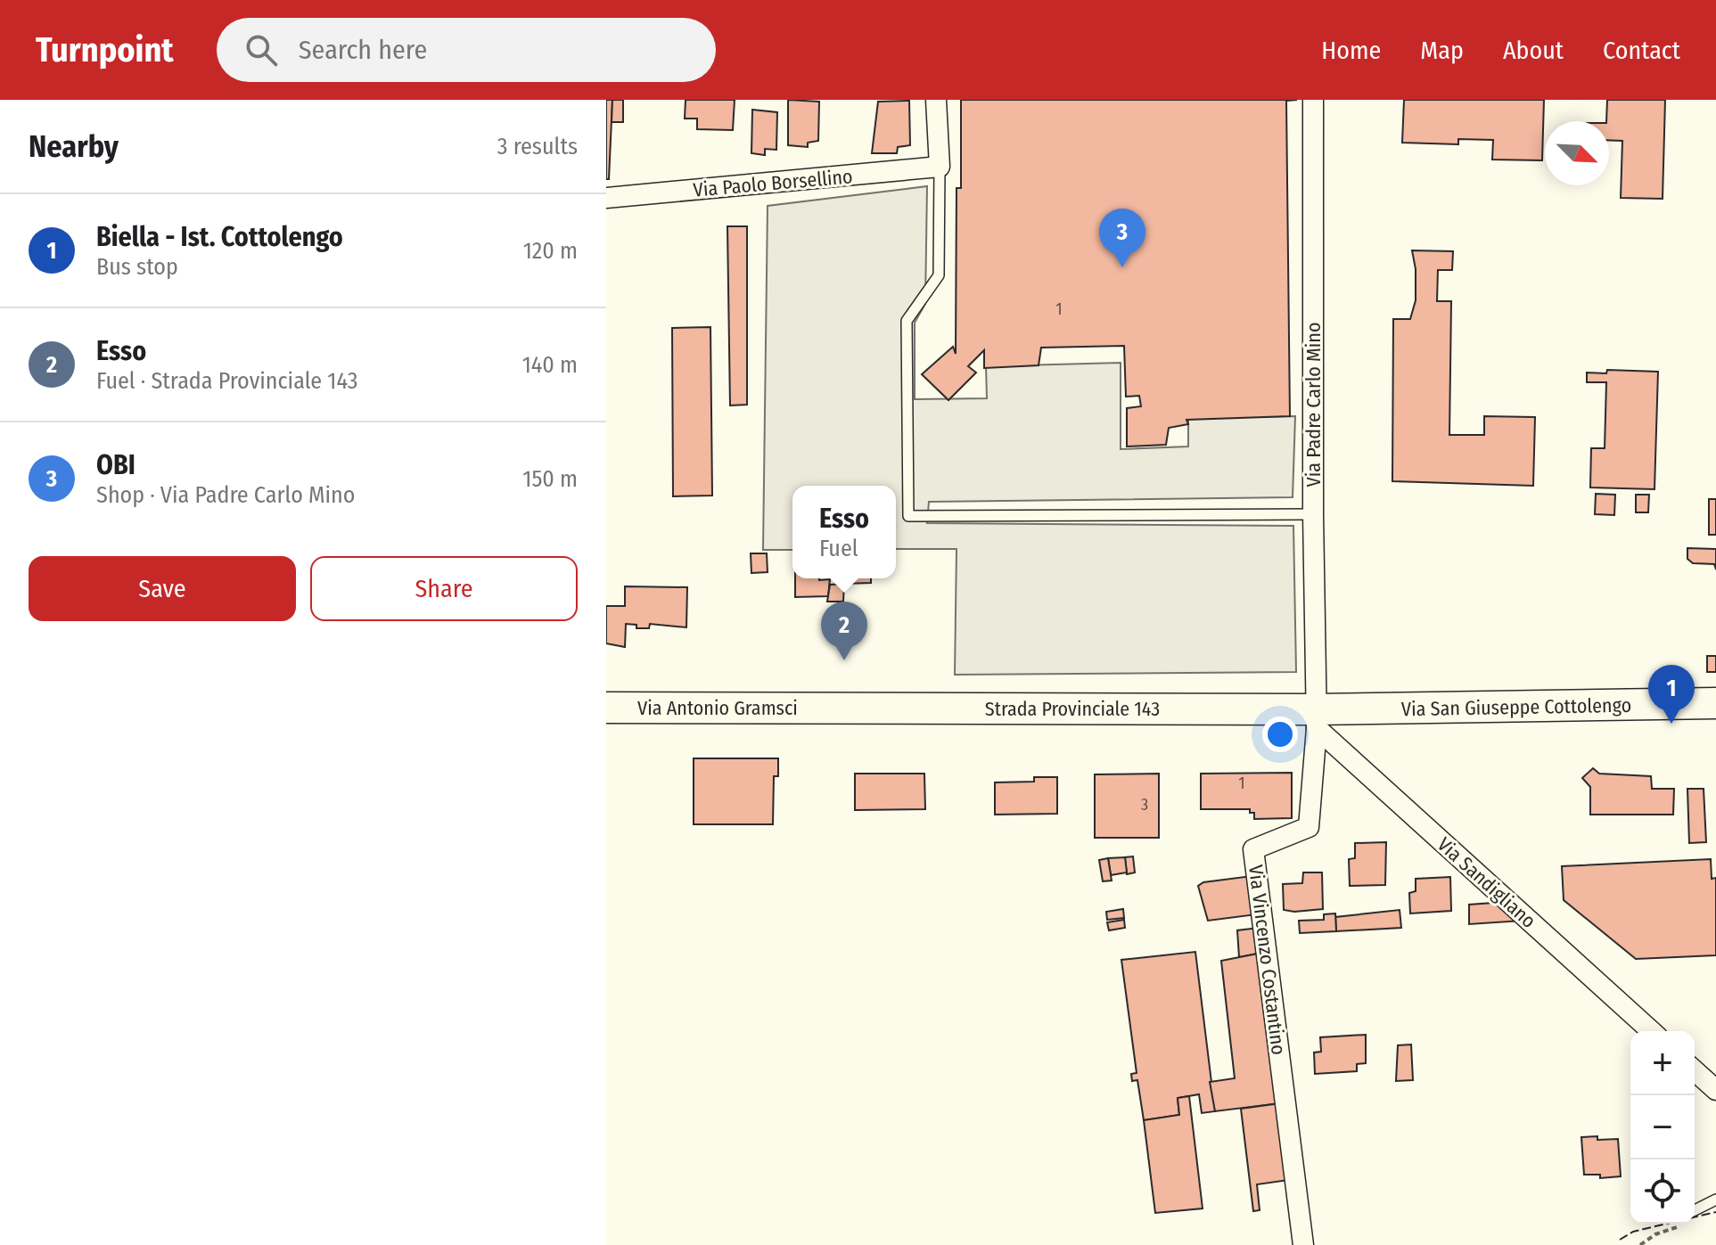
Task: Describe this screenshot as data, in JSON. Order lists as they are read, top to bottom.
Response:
{
  "streets": {
    "main road": ["Via San Giuseppe Cottolengo", "Via Antonio Gramsci", "Strada Provinciale 143"],
    "street": [
      "Via Paolo Borsellino",
      "Via Padre Carlo Mino",
      "Via Sandigliano",
      "Via Vincenzo Costantino"
    ]
  },
  "crossings": [
    ["Via Padre Carlo Mino", "Via San Giuseppe Cottolengo"],
    ["Via Padre Carlo Mino", "Strada Provinciale 143"],
    ["Via Padre Carlo Mino", "Via Sandigliano"],
    ["Via Padre Carlo Mino", "Via Vincenzo Costantino"],
    ["Via San Giuseppe Cottolengo", "Strada Provinciale 143"],
    ["Via San Giuseppe Cottolengo", "Via Sandigliano"],
    ["Via San Giuseppe Cottolengo", "Via Vincenzo Costantino"],
    ["Via Antonio Gramsci", "Strada Provinciale 143"],
    ["Strada Provinciale 143", "Via Sandigliano"],
    ["Strada Provinciale 143", "Via Vincenzo Costantino"],
    ["Via Sandigliano", "Via Vincenzo Costantino"]
  ],
  "house_numbers": ["1", "1", "3"],
  "north": "bottom right",
  "page": {
    "header": "Turnpoint",
    "search": "Search here",
    "nav": [
      "Home",
      "Map",
      "About",
      "Contact"
    ],
    "heading": ["Nearby", "3 results"],
    "list": [
      {
        "mark": "1",
        "name": "Biella - Ist. Cottolengo",
        "note": "Bus stop",
        "value": "120 m"
      },
      {
        "mark": "2",
        "name": "Esso",
        "note": "Fuel · Strada Provinciale 143",
        "value": "140 m"
      },
      {
        "mark": "3",
        "name": "OBI",
        "note": "Shop · Via Padre Carlo Mino",
        "value": "150 m"
      }
    ],
    "pins": ["3", "2", "1"],
    "popup": ["Esso", "Fuel"],
    "buttons": ["Save", "Share"],
    "map_buttons": ["+", "−"]
  }
}
